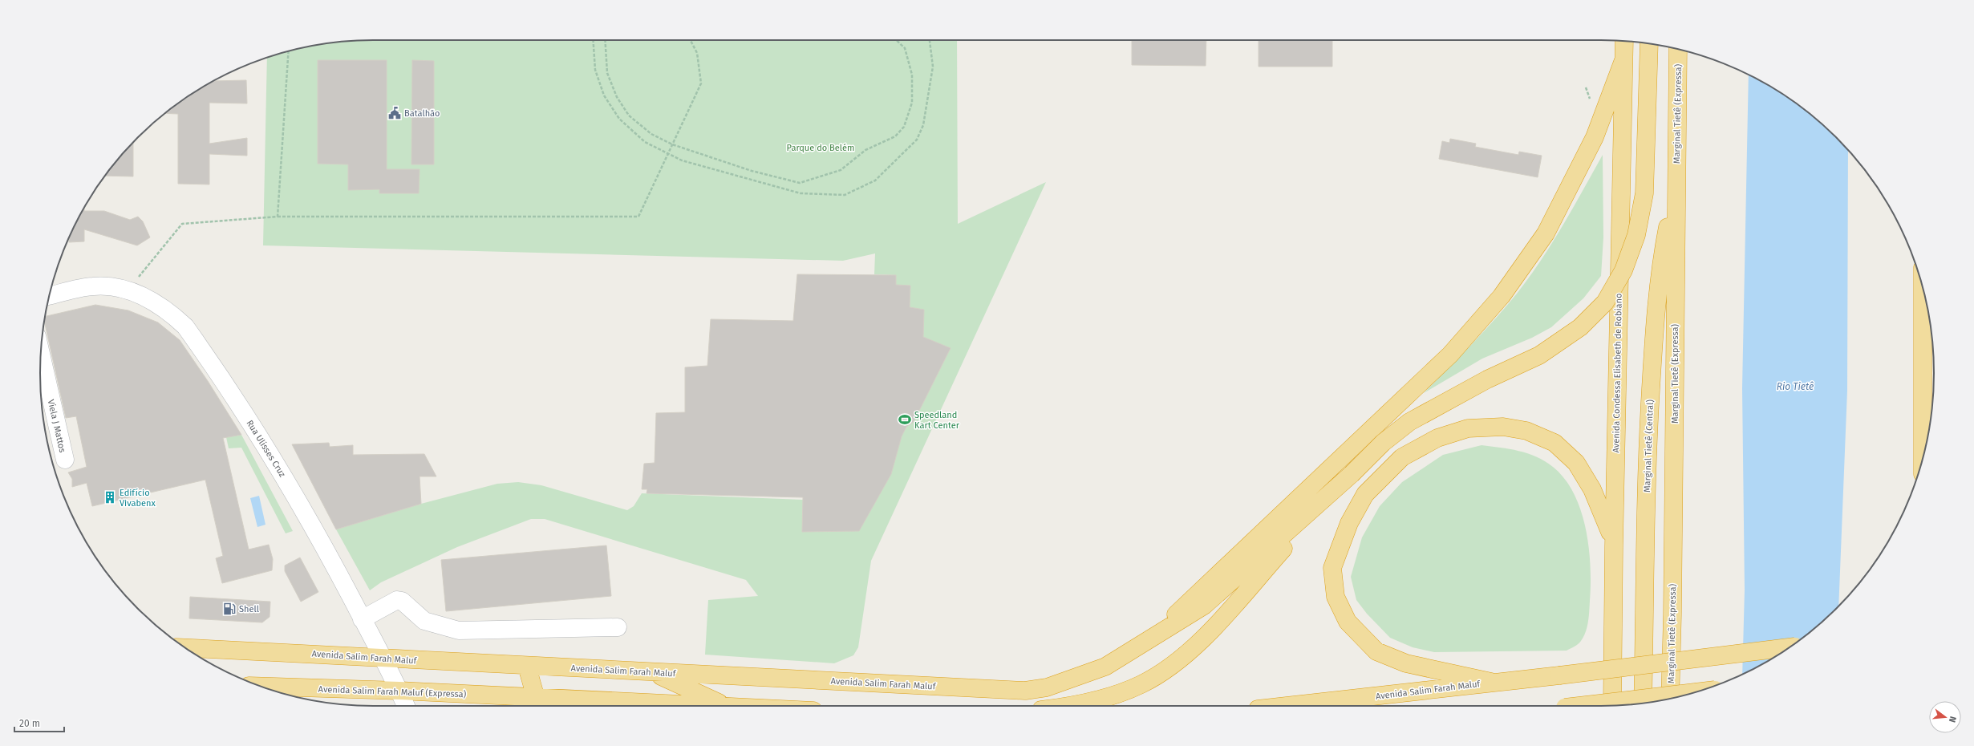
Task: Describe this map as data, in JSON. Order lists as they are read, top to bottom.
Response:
{
  "streets": {
    "highway": [
      "Marginal Tietê (Expressa)",
      "Avenida Condessa Elisabeth de Robiano",
      "Marginal Tietê (Central)",
      "Avenida Salim Farah Maluf",
      "Avenida Salim Farah Maluf (Expressa)"
    ],
    "street": ["Viela J Mattos", "Rua Ulisses Cruz"]
  },
  "crossings": [
    ["Marginal Tietê (Expressa)", "Marginal Tietê (Central)"],
    ["Rua Ulisses Cruz", "Avenida Salim Farah Maluf"],
    ["Rua Ulisses Cruz", "Avenida Salim Farah Maluf (Expressa)"]
  ],
  "water": ["Rio Tietê"],
  "parks": ["Parque do Belém"],
  "places": {
    "public building": ["Batalhão"],
    "sports": ["Speedland Kart Center"],
    "building": ["Edifício Vivabenx"],
    "fuel station": ["Shell"]
  },
  "scale_bar": "20 m",
  "north": "right"
}
